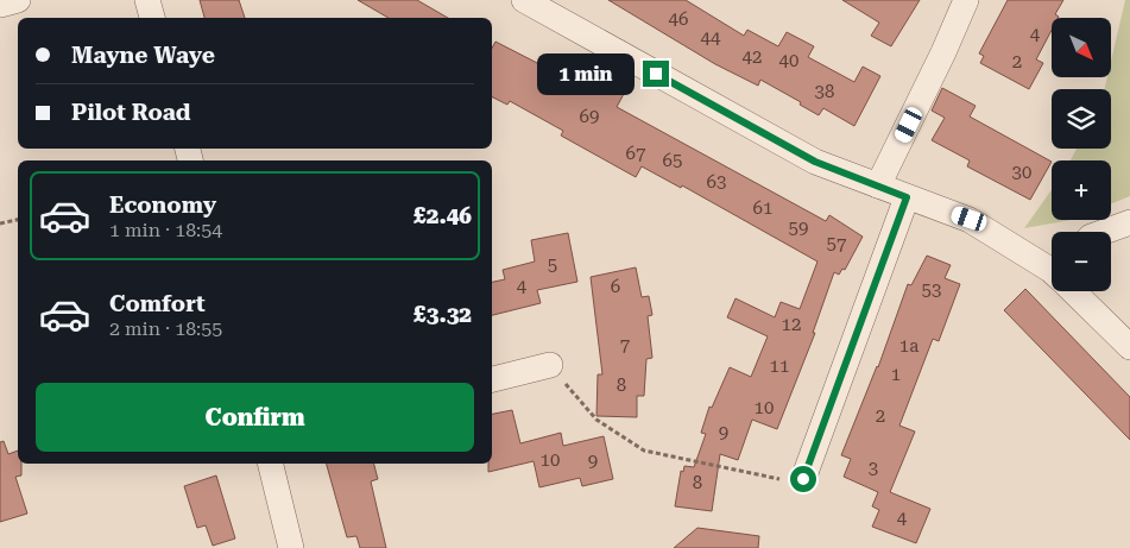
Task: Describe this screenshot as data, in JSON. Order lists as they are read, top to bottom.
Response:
{
  "house_numbers": [
    "46",
    "4",
    "44",
    "42",
    "40",
    "2",
    "38",
    "69",
    "67",
    "65",
    "30",
    "63",
    "61",
    "59",
    "57",
    "5",
    "4",
    "6",
    "53",
    "12",
    "7",
    "1a",
    "11",
    "1",
    "8",
    "10",
    "2",
    "9",
    "10",
    "9",
    "3",
    "8",
    "4"
  ],
  "north": "bottom right",
  "page": {
    "map_buttons": ["+", "−"],
    "banner": ["Mayne Waye", "Pilot Road"],
    "bubble": "1 min",
    "list": [
      {
        "name": "Economy",
        "note": "1 min · 18:54",
        "value": "£2.46"
      },
      {
        "name": "Comfort",
        "note": "2 min · 18:55",
        "value": "£3.32"
      }
    ],
    "buttons": "Confirm"
  }
}
